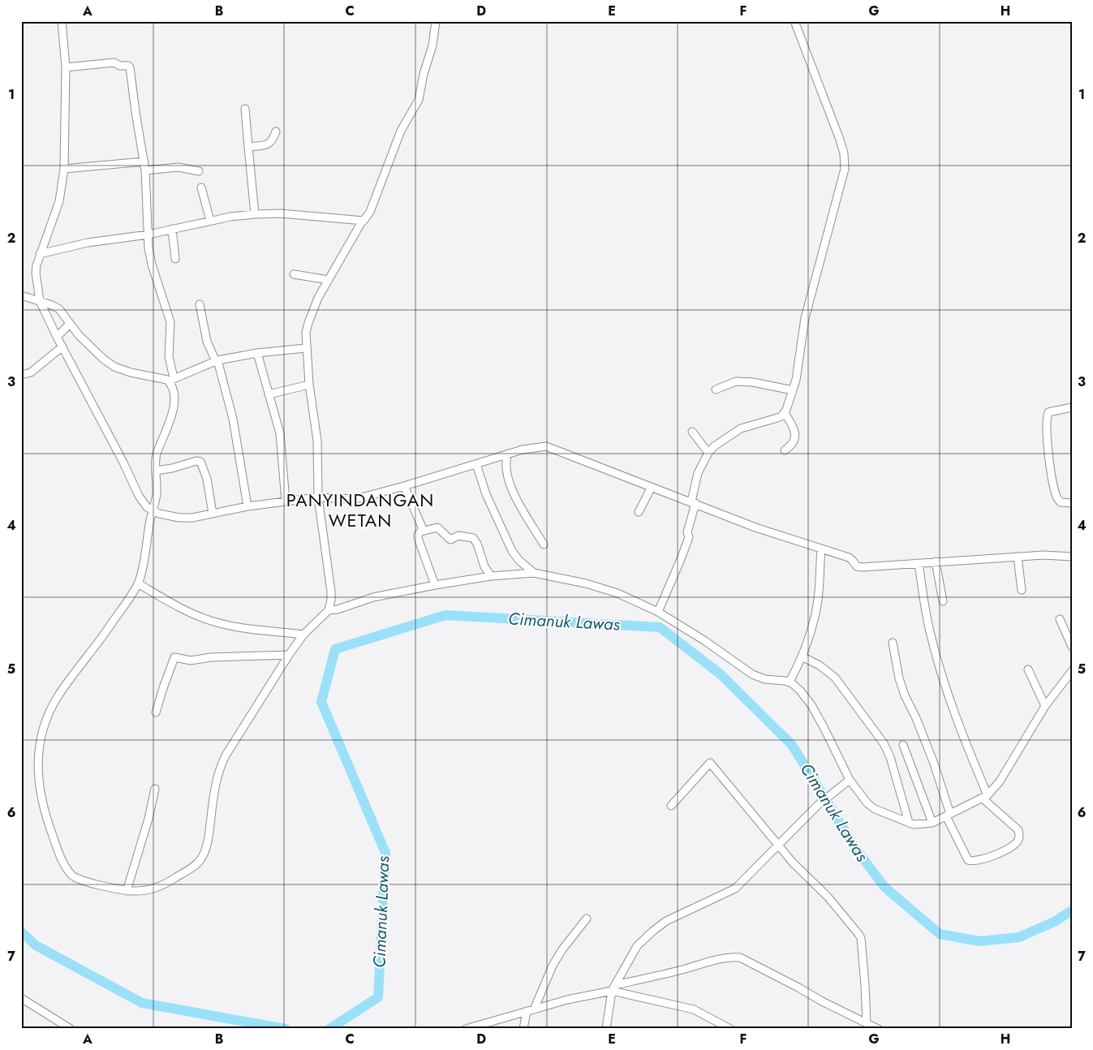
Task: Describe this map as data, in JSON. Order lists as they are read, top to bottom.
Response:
{
  "districts": ["PANYINDANGAN WETAN"],
  "water": ["Cimanuk Lawas"],
  "grid": {
    "columns": [
      "A",
      "B",
      "C",
      "D",
      "E",
      "F",
      "G",
      "H"
    ],
    "rows": [
      "1",
      "2",
      "3",
      "4",
      "5",
      "6",
      "7"
    ]
  }
}
